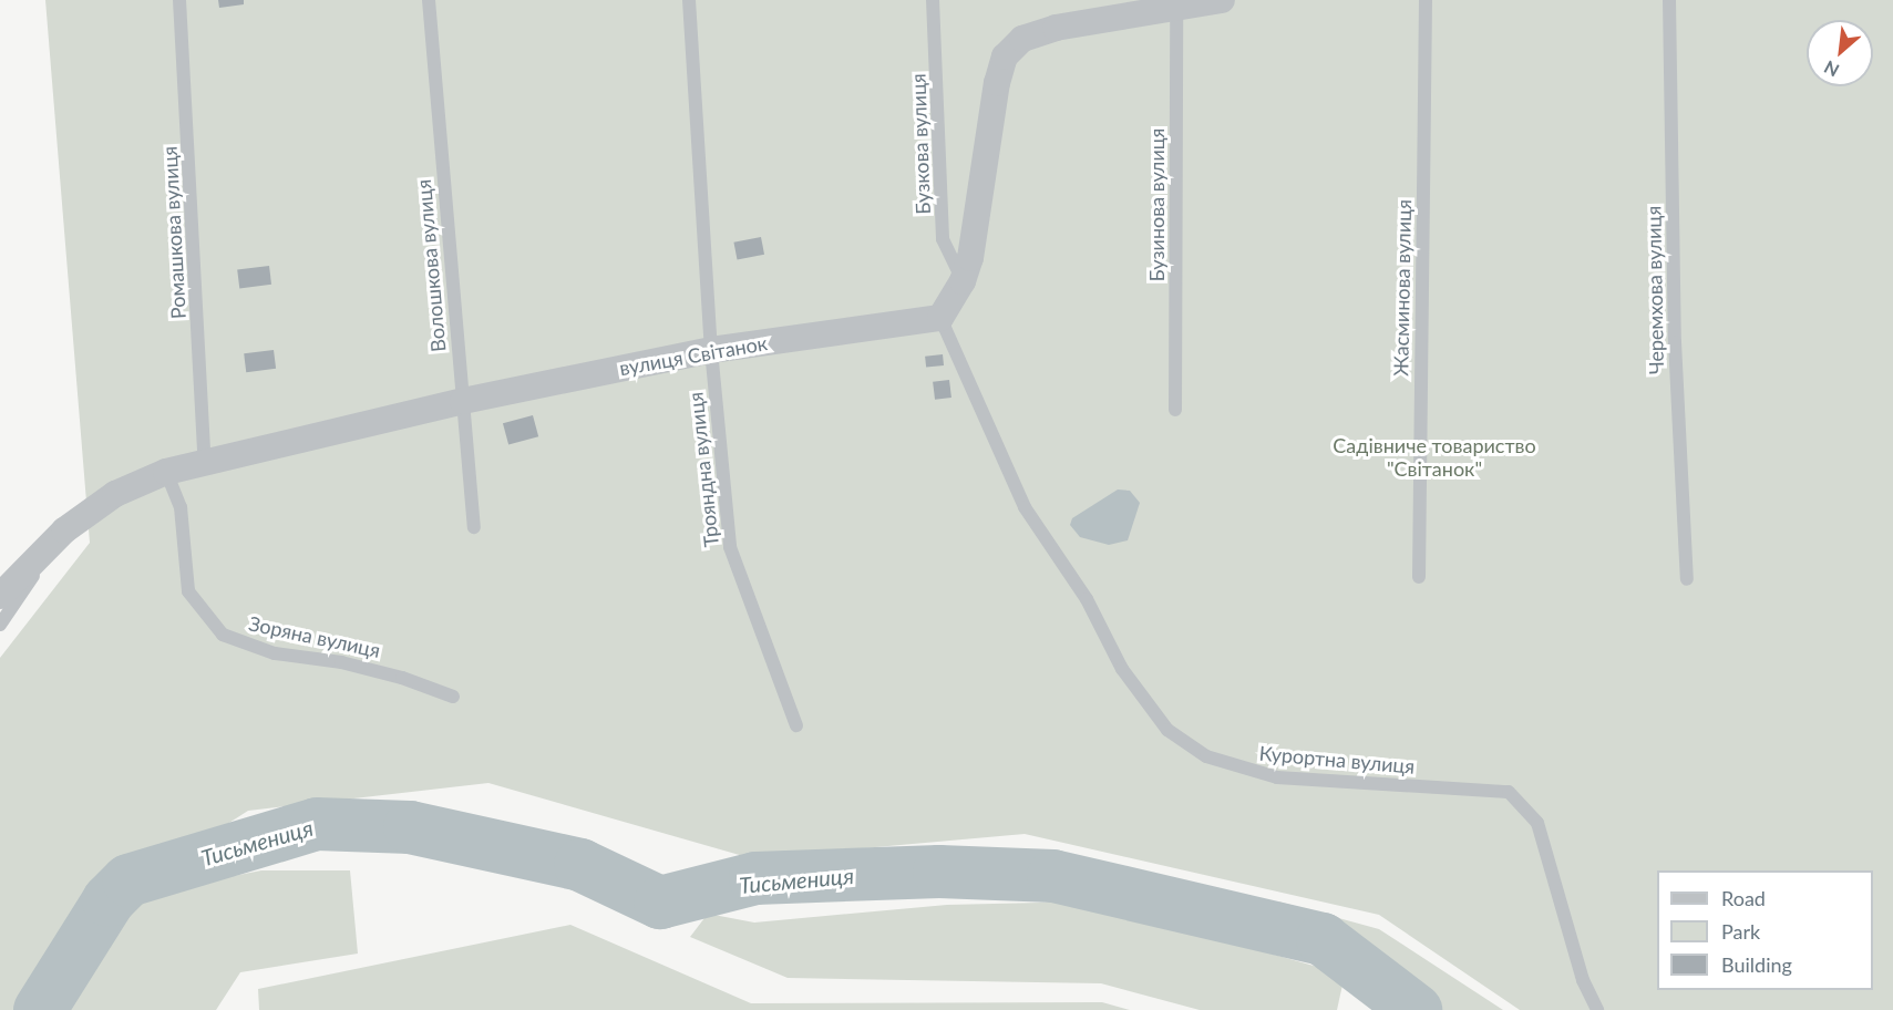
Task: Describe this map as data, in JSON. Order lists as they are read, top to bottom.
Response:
{
  "streets": {
    "street": ["вулиця Світанок"],
    "lane": [
      "Бузкова вулиця",
      "Бузинова вулиця",
      "Ромашкова вулиця",
      "Волошкова вулиця",
      "Жасминова вулиця",
      "Черемхова вулиця",
      "Трояндна вулиця",
      "Зоряна вулиця",
      "Курортна вулиця"
    ]
  },
  "crossings": [
    ["Ромашкова вулиця", "вулиця Світанок"],
    ["Волошкова вулиця", "вулиця Світанок"],
    ["вулиця Світанок", "Трояндна вулиця"],
    ["вулиця Світанок", "Зоряна вулиця"],
    ["вулиця Світанок", "Курортна вулиця"]
  ],
  "water": ["Тисьмениця"],
  "parks": ["Садівниче товариство \"Світанок\""],
  "legend": ["Road", "Park", "Building"],
  "north": "bottom left"
}
